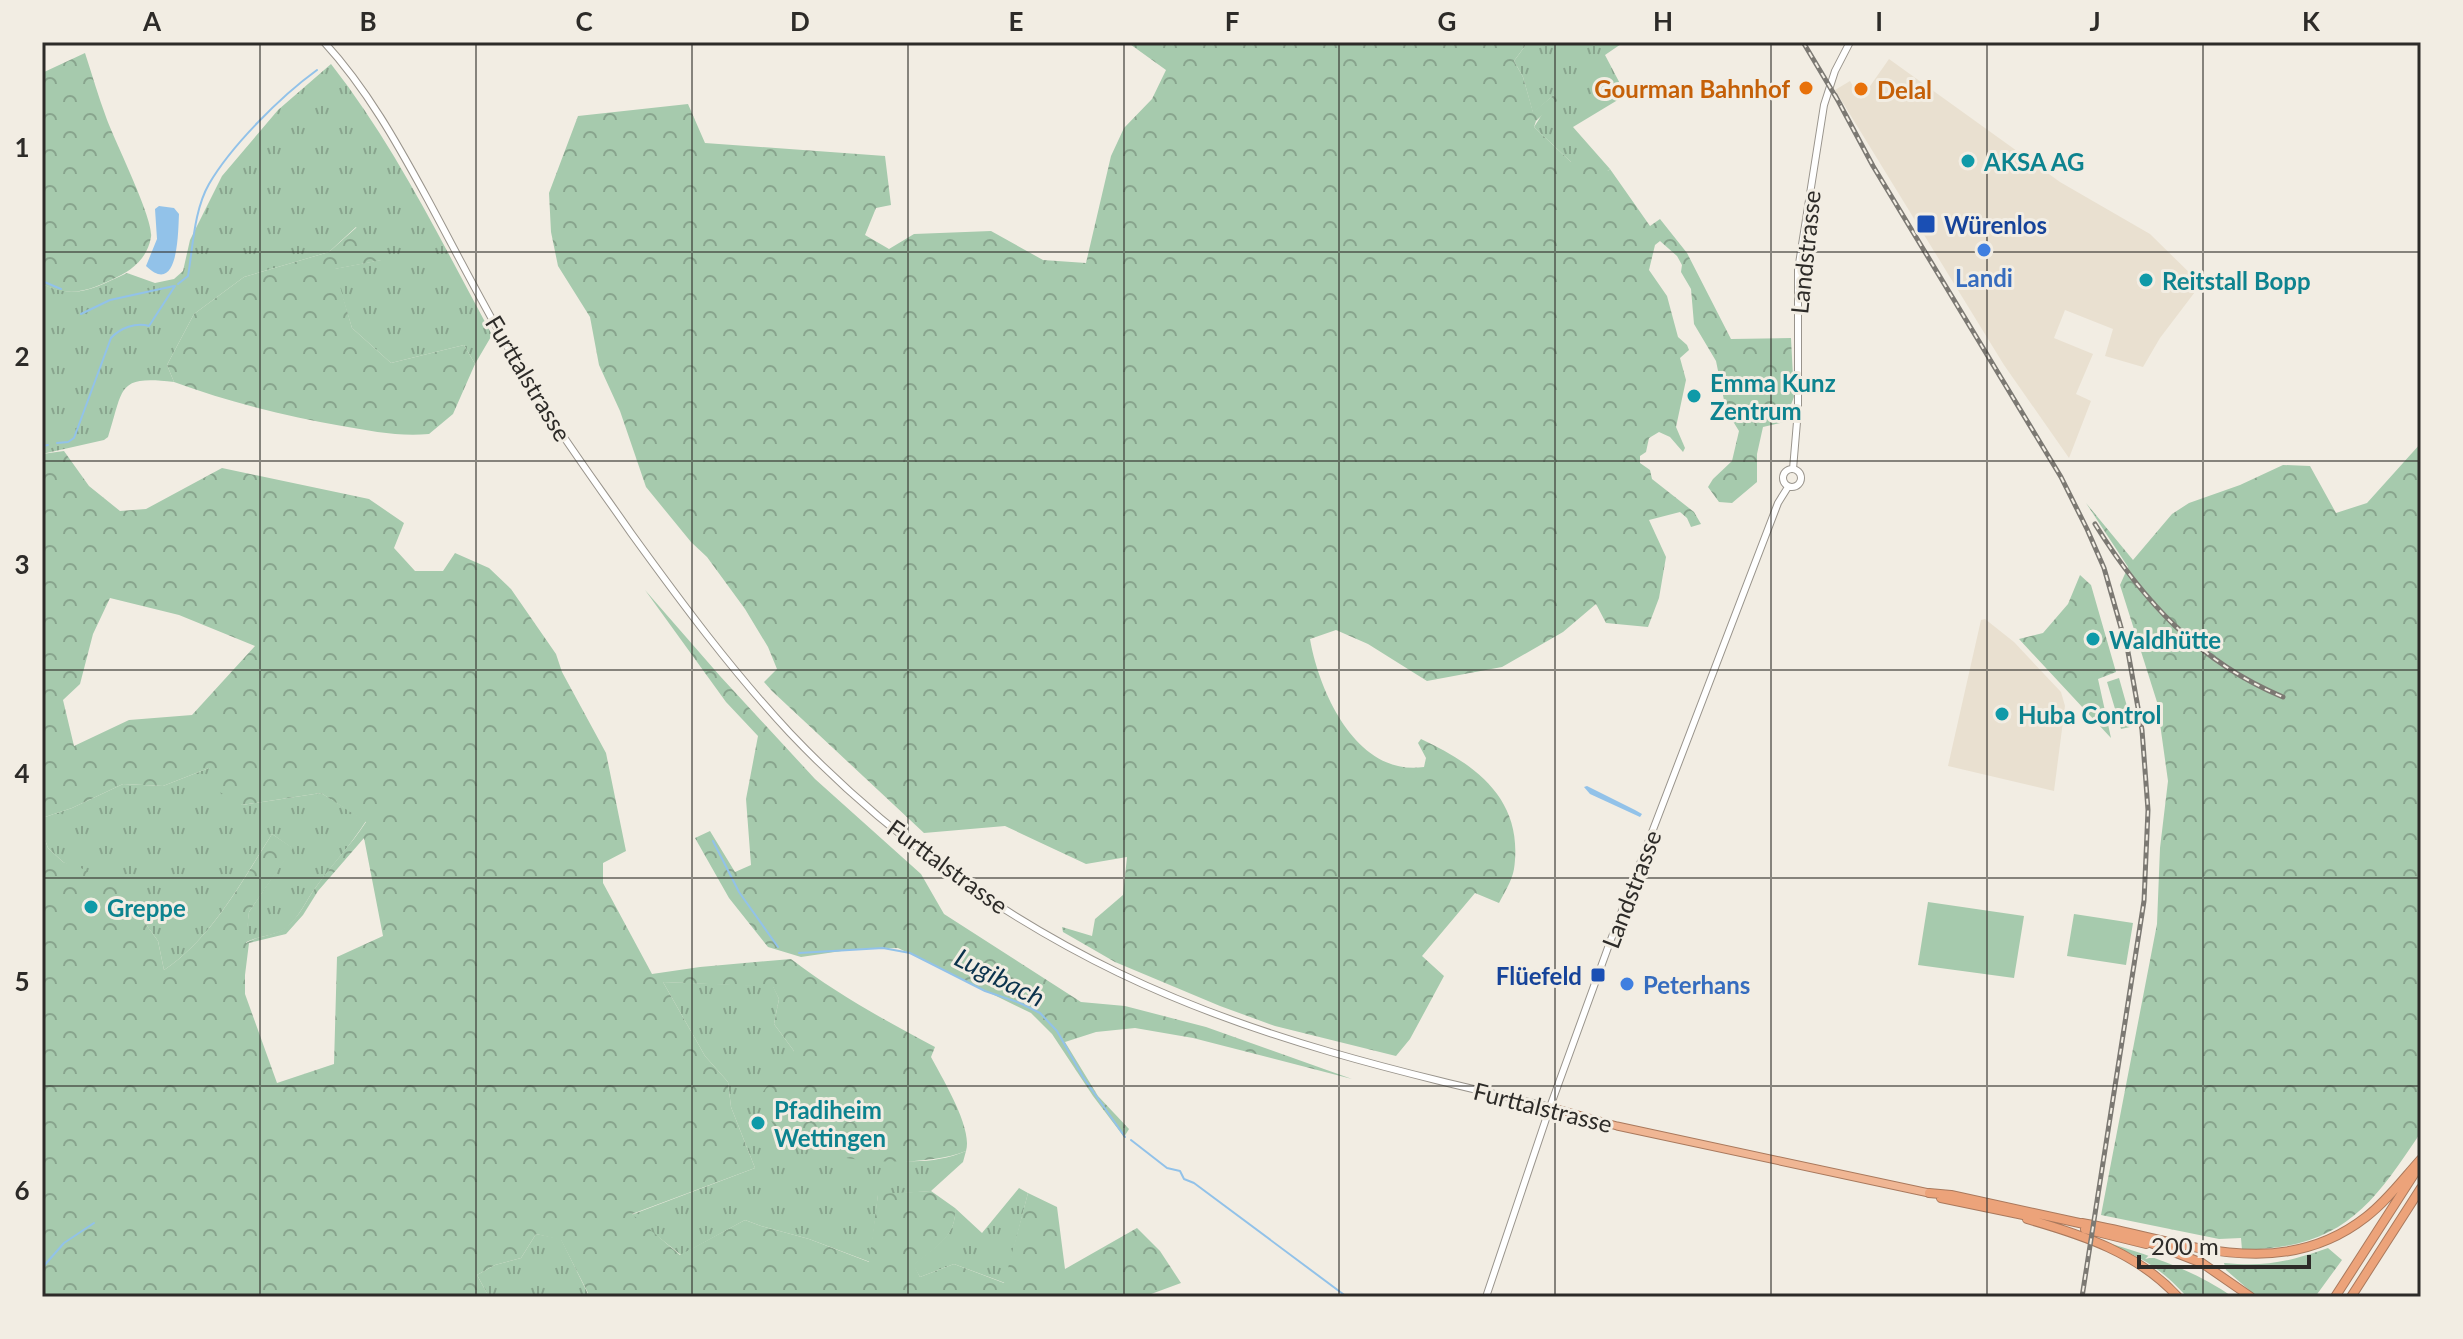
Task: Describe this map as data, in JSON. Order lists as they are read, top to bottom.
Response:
{
  "streets": {
    "highway": ["Furttalstrasse"],
    "main road": ["Landstrasse"]
  },
  "crossings": [
    ["Landstrasse", "Furttalstrasse"]
  ],
  "water": ["Lugibach"],
  "places": {
    "other": [
      "Gourman Bahnhof",
      "Delal",
      "AKSA AG",
      "Landi",
      "Reitstall Bopp",
      "Emma Kunz Zentrum",
      "Waldhütte",
      "Huba Control",
      "Greppe",
      "Peterhans",
      "Pfadiheim Wettingen"
    ],
    "transit": ["Würenlos", "Flüefeld"]
  },
  "scale_bar": "200 m",
  "grid": {
    "columns": [
      "A",
      "B",
      "C",
      "D",
      "E",
      "F",
      "G",
      "H",
      "I",
      "J",
      "K"
    ],
    "rows": [
      "1",
      "2",
      "3",
      "4",
      "5",
      "6"
    ]
  }
}
